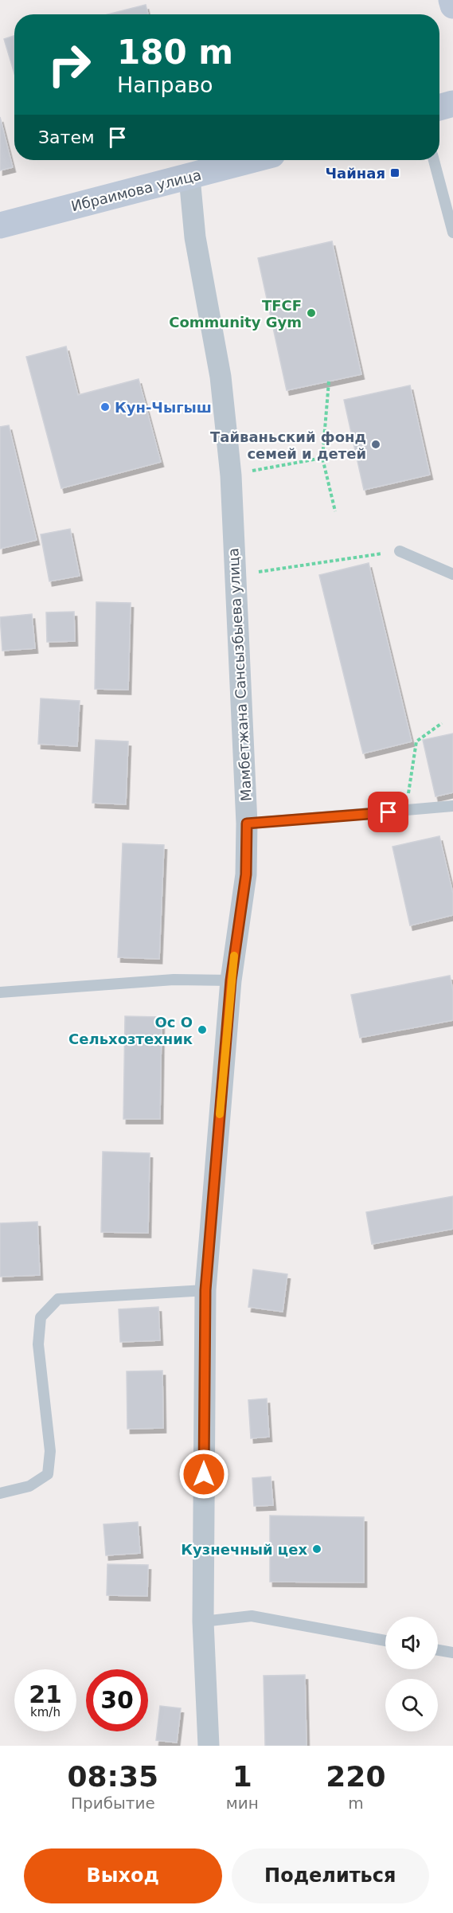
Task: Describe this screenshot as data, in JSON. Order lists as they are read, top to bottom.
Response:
{
  "streets": {
    "street": ["Ибраимова улица", "Мамбетжана Сансызбыева улица"]
  },
  "crossings": [
    ["Ибраимова улица", "Мамбетжана Сансызбыева улица"]
  ],
  "places": {
    "transit": ["Чайная"],
    "other": [
      "TFCF Community Gym",
      "Кун-Чыгыш",
      "Тайваньский фонд семей и детей",
      "Ос О Сельхозтехник",
      "Кузнечный цех"
    ]
  },
  "page": {
    "turn": ["180 m", "Направо"],
    "then": "Затем",
    "speed": "21 km/h",
    "limit": "30",
    "eta": [
      "08:35",
      "Прибытие",
      "1",
      "мин",
      "220",
      "m"
    ],
    "buttons": ["Выход", "Поделиться"]
  }
}
